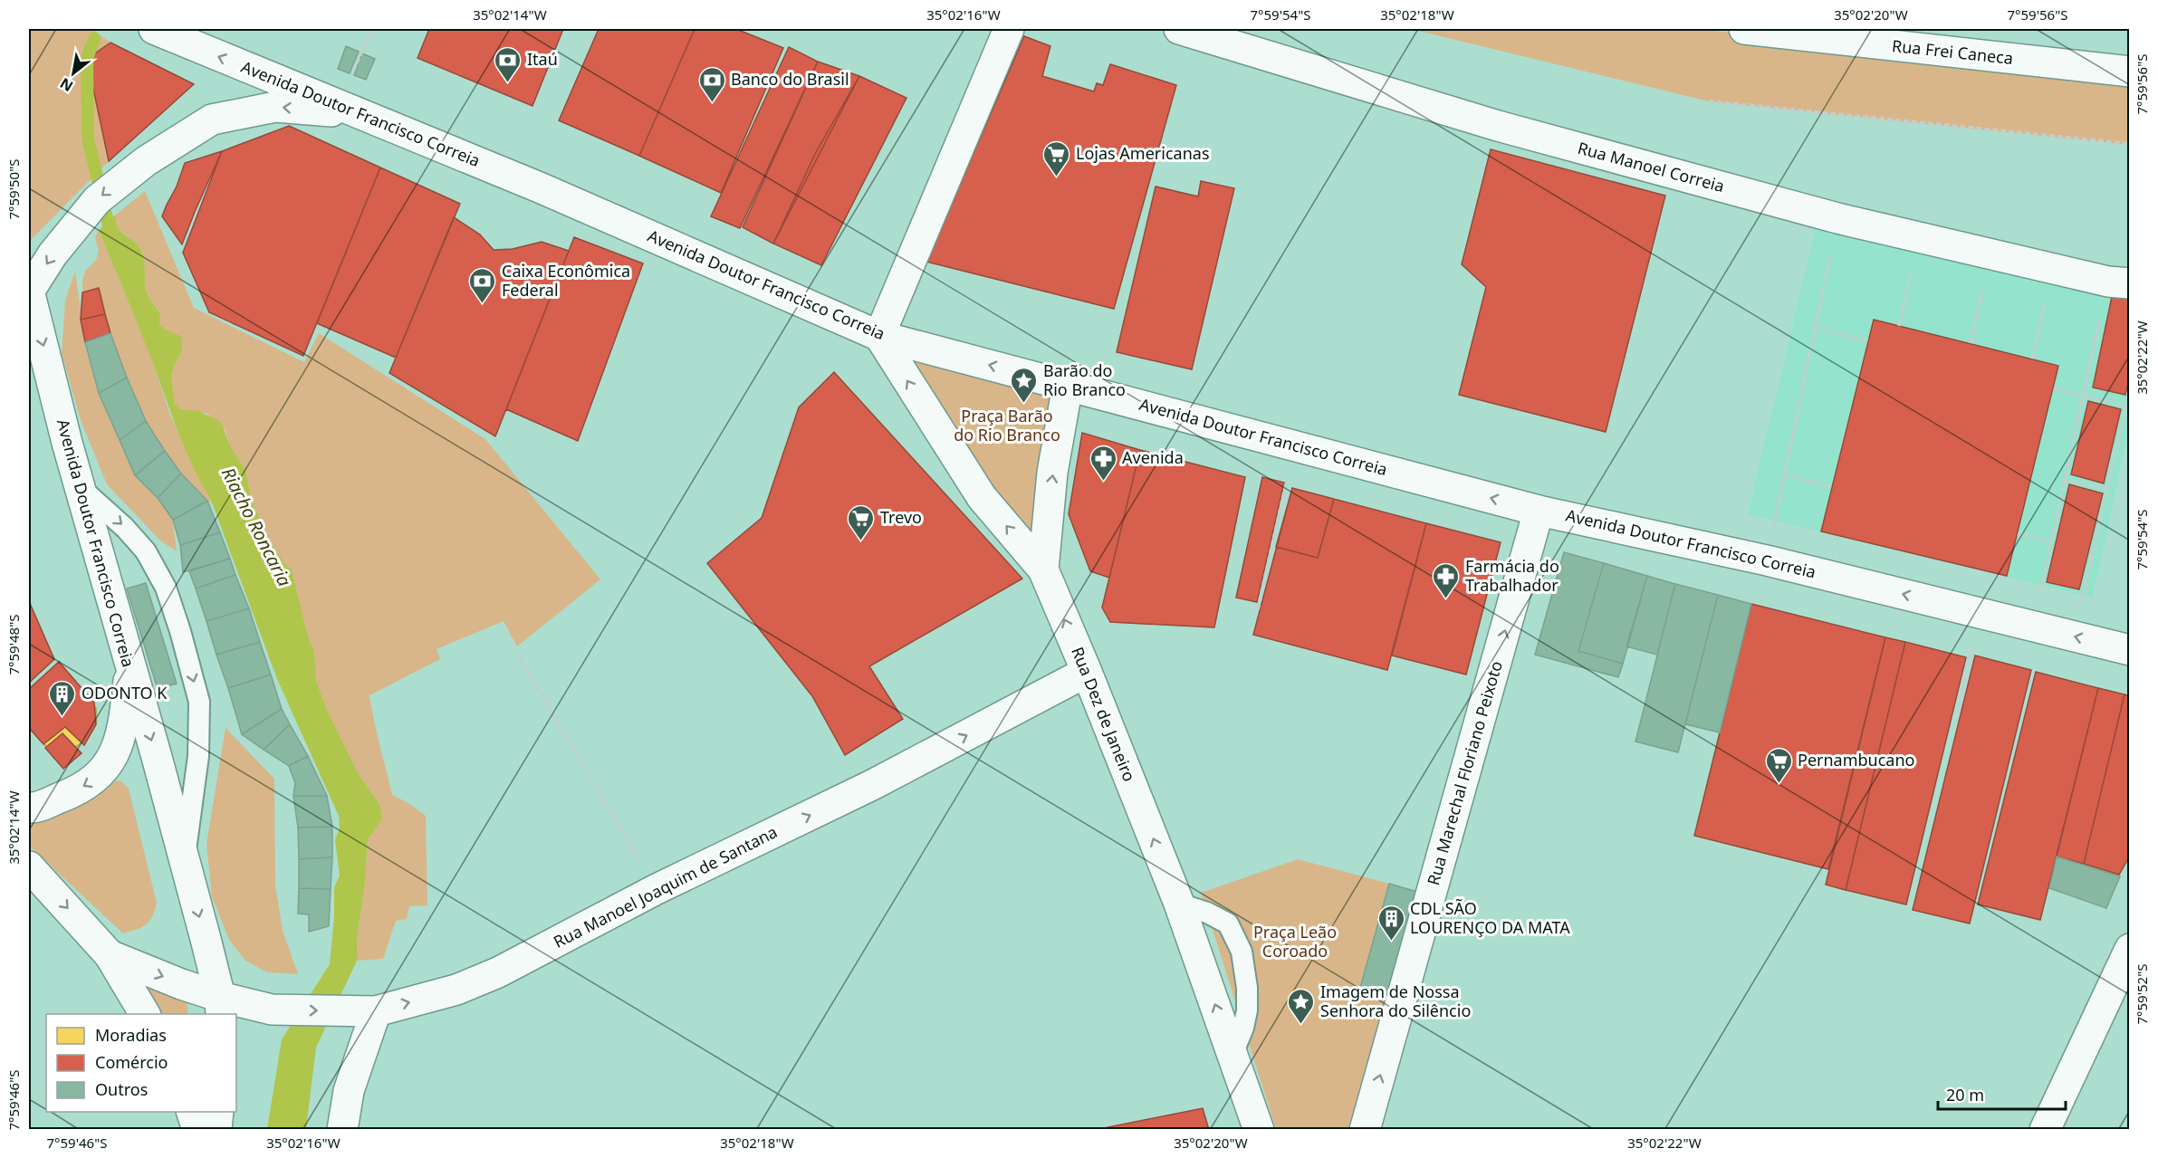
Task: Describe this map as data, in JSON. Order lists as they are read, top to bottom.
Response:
{
  "streets": {
    "street": [
      "Rua Frei Caneca",
      "Avenida Doutor Francisco Correia",
      "Rua Manoel Correia",
      "Rua Dez de Janeiro",
      "Rua Marechal Floriano Peixoto",
      "Rua Manoel Joaquim de Santana"
    ]
  },
  "crossings": [
    ["Avenida Doutor Francisco Correia", "Rua Dez de Janeiro"],
    ["Avenida Doutor Francisco Correia", "Rua Marechal Floriano Peixoto"],
    ["Avenida Doutor Francisco Correia", "Rua Manoel Joaquim de Santana"],
    ["Rua Dez de Janeiro", "Rua Manoel Joaquim de Santana"]
  ],
  "one_way": ["Rua Dez de Janeiro", "Rua Marechal Floriano Peixoto", "Rua Manoel Joaquim de Santana"],
  "water": ["Riacho Roncaria"],
  "parks": ["Praça Barão do Rio Branco", "Praça Leão Coroado"],
  "places": {
    "bank": ["Itaú", "Banco do Brasil", "Caixa Econômica Federal"],
    "supermarket": ["Lojas Americanas", "Trevo", "Pernambucano"],
    "place": ["Barão do Rio Branco", "Imagem de Nossa Senhora do Silêncio"],
    "pharmacy": ["Avenida", "Farmácia do Trabalhador"],
    "building": ["ODONTO K", "CDL SÃO LOURENÇO DA MATA"]
  },
  "legend": ["Moradias", "Comércio", "Outros"],
  "scale_bar": "20 m",
  "north": "bottom left",
  "coordinates": [
    "35°02'14\"W",
    "35°02'16\"W",
    "7°59'54\"S",
    "35°02'18\"W",
    "35°02'20\"W",
    "7°59'56\"S",
    "7°59'50\"S",
    "35°02'22\"W",
    "7°59'48\"S",
    "7°59'52\"S",
    "7°59'46\"S"
  ]
}
